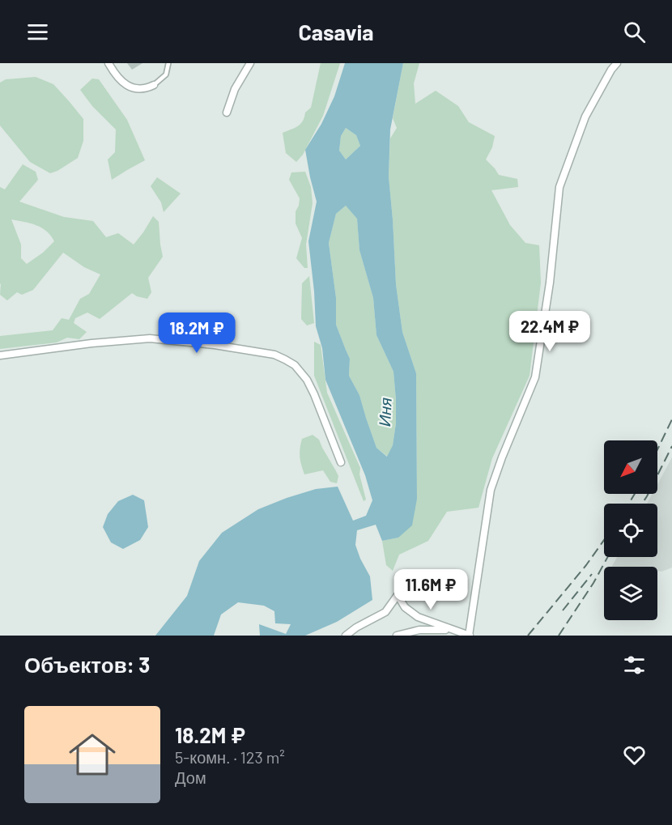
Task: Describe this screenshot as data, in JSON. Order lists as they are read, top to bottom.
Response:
{
  "water": ["Иня"],
  "north": "bottom left",
  "page": {
    "header": "Casavia",
    "price": ["22.4M ₽", "18.2M ₽", "11.6M ₽"],
    "heading": "Объектов: 3",
    "list": [
      {
        "name": "18.2M ₽",
        "note": "5-комн. · 123 m² · Дом"
      }
    ]
  }
}
